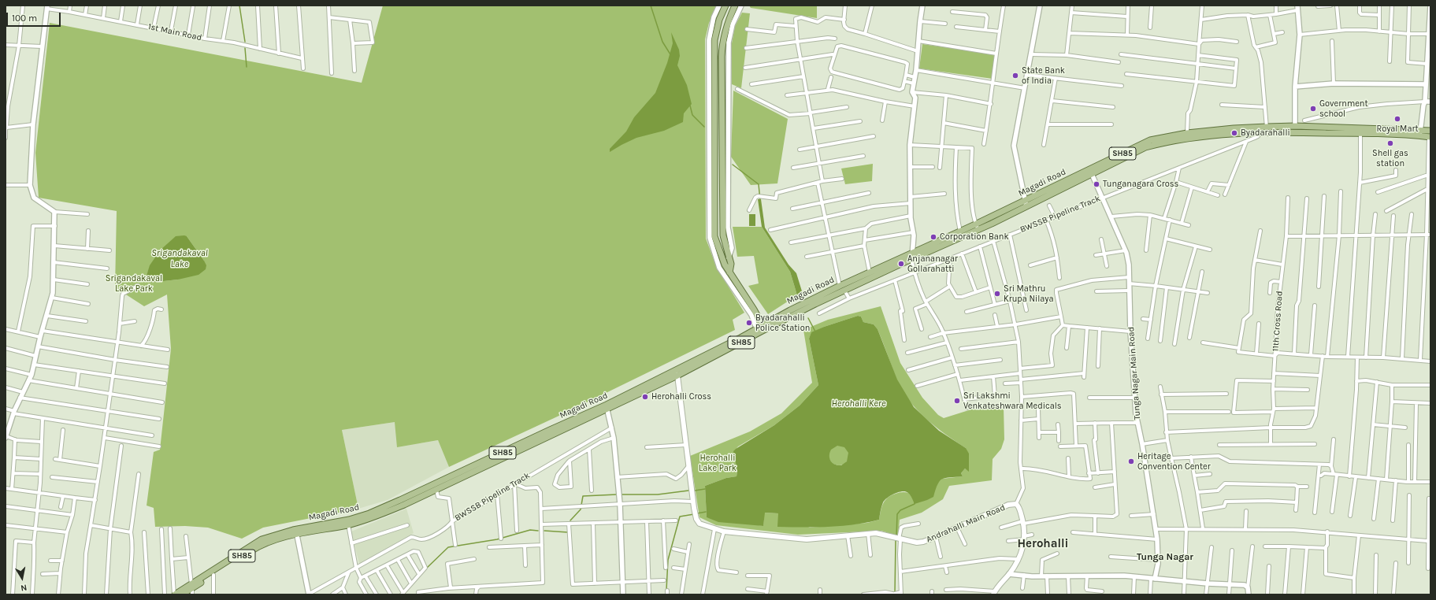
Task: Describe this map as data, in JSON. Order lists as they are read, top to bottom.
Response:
{
  "streets": {
    "main road": ["SH85", "Magadi Road", "Andrahalli Main Road"],
    "street": [
      "1st Main Road",
      "BWSSB Pipeline Track",
      "11th Cross Road",
      "Tunga Nagar Main Road"
    ]
  },
  "crossings": [
    ["Magadi Road", "BWSSB Pipeline Track"],
    ["Magadi Road", "Tunga Nagar Main Road"],
    ["BWSSB Pipeline Track", "Tunga Nagar Main Road"]
  ],
  "districts": ["Herohalli", "Tunga Nagar"],
  "water": ["Srigandakaval Lake", "Herohalli Kere"],
  "parks": ["Srigandakaval Lake Park", "Herohalli Lake Park"],
  "places": [
    "State Bank of India",
    "Government school",
    "Royal Mart",
    "Byadarahalli",
    "Shell gas station",
    "Tunganagara Cross",
    "Corporation Bank",
    "Anjananagar Gollarahatti",
    "Sri Mathru Krupa Nilaya",
    "Byadarahalli Police Station",
    "Herohalli Cross",
    "Sri Lakshmi Venkateshwara Medicals",
    "Heritage Convention Center"
  ],
  "scale_bar": "100 m",
  "north": "bottom"
}
